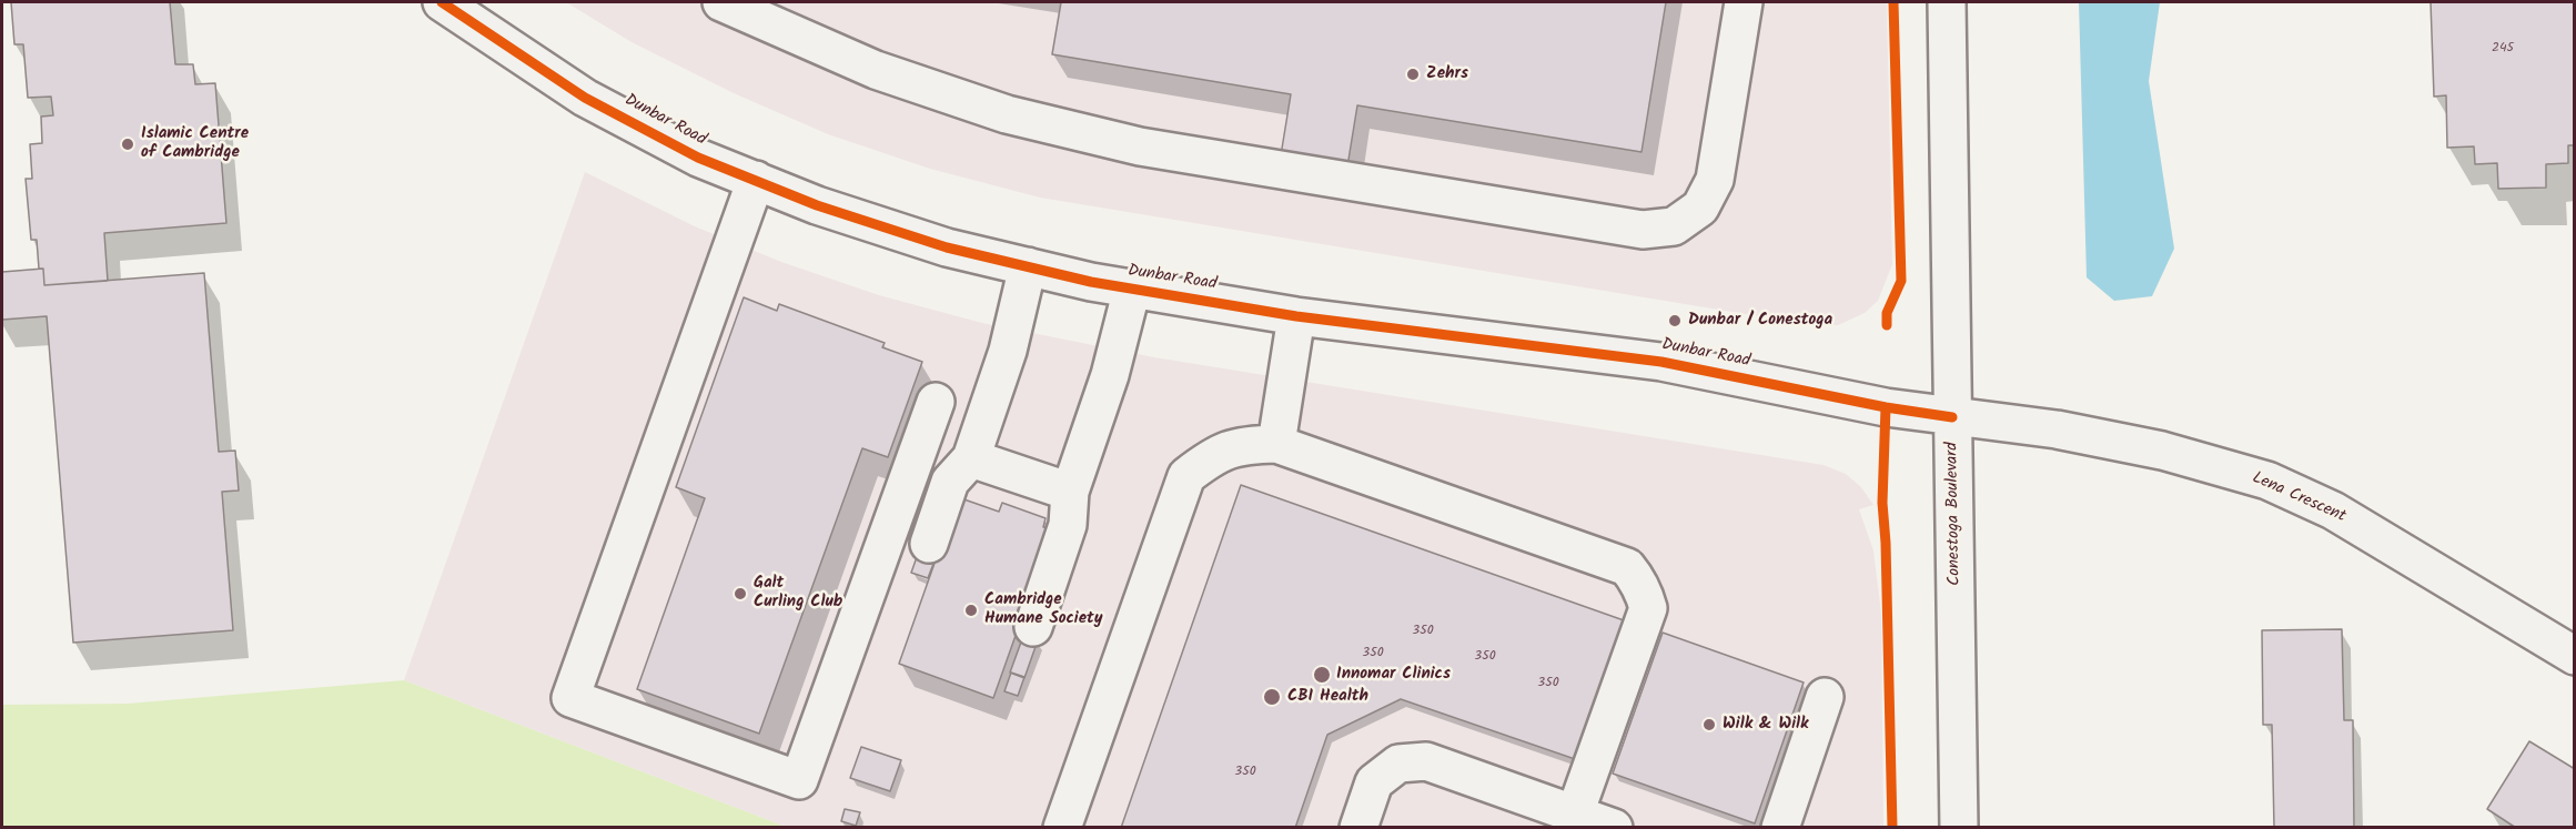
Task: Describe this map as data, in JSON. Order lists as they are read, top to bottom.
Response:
{
  "streets": {
    "street": ["Dunbar Road", "Lena Crescent", "Conestoga Boulevard"]
  },
  "crossings": [
    ["Dunbar Road", "Lena Crescent"],
    ["Dunbar Road", "Conestoga Boulevard"],
    ["Lena Crescent", "Conestoga Boulevard"]
  ],
  "places": [
    "Zehrs",
    "Islamic Centre of Cambridge",
    "Dunbar / Conestoga",
    "Galt Curling Club",
    "Cambridge Humane Society",
    "Innomar Clinics",
    "CBI Health",
    "Wilk & Wilk"
  ],
  "house_numbers": [
    "245",
    "350",
    "350",
    "350",
    "350",
    "350"
  ]
}
